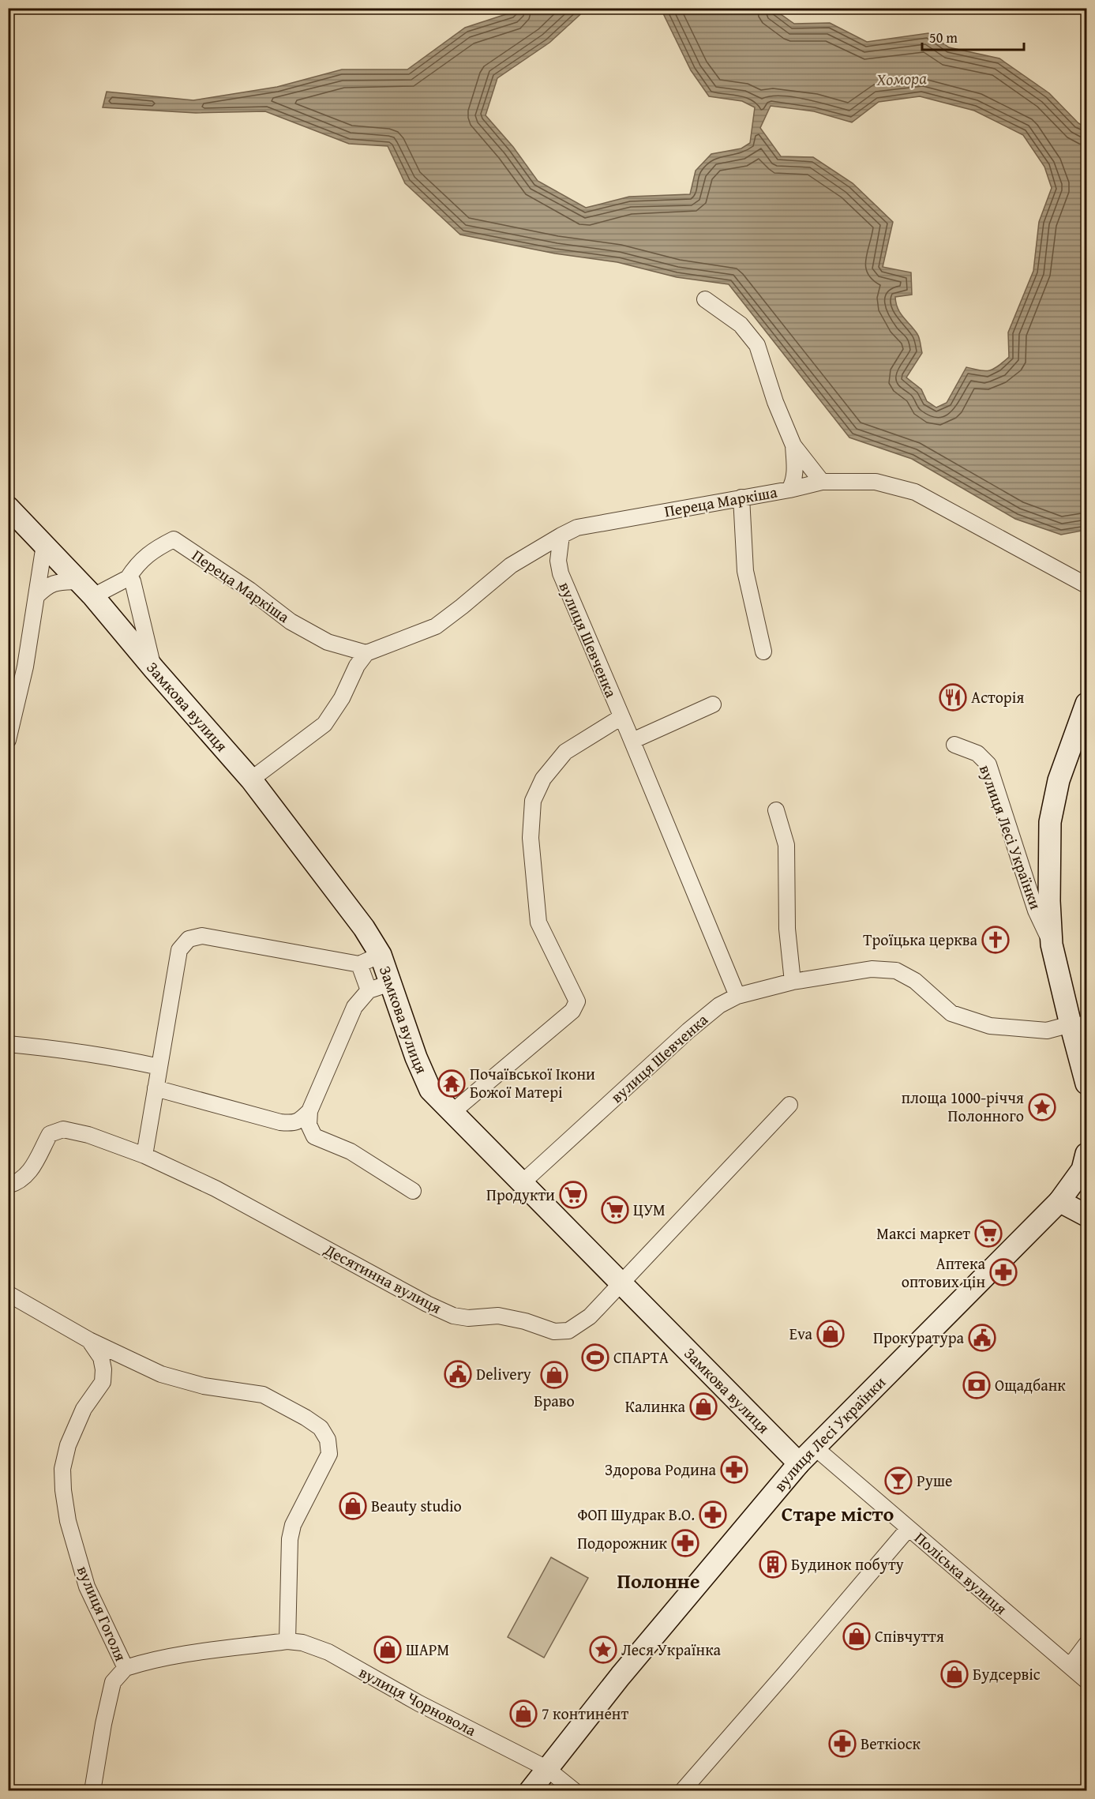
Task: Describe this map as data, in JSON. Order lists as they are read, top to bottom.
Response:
{
  "streets": {
    "main road": ["Замкова вулиця", "вулиця Лесі Українки"],
    "street": [
      "Переца Маркіша",
      "вулиця Шевченка",
      "Десятинна вулиця",
      "Поліська вулиця",
      "вулиця Гоголя",
      "вулиця Чорновола"
    ]
  },
  "crossings": [
    ["Переца Маркіша", "вулиця Шевченка"],
    ["вулиця Шевченка", "Замкова вулиця"],
    ["вулиця Шевченка", "вулиця Лесі Українки"],
    ["Замкова вулиця", "вулиця Лесі Українки"],
    ["Замкова вулиця", "Десятинна вулиця"],
    ["вулиця Лесі Українки", "Поліська вулиця"],
    ["вулиця Лесі Українки", "вулиця Чорновола"],
    ["вулиця Гоголя", "вулиця Чорновола"]
  ],
  "districts": ["Старе місто", "Полонне"],
  "water": ["Хомора"],
  "places": {
    "restaurant": ["Асторія"],
    "church": ["Троїцька церква"],
    "temple": ["Почаївської Ікони Божої Матері"],
    "place": ["площа 1000-річчя Полонного", "Леся Українка"],
    "supermarket": ["Продукти", "ЦУМ", "Максі маркет"],
    "pharmacy": [
      "Аптека оптових цін",
      "Здорова Родина",
      "ФОП Шудрак В.О.",
      "Подорожник",
      "Веткіоск"
    ],
    "shop": [
      "Eva",
      "Браво",
      "Калинка",
      "Beauty studio",
      "Співчуття",
      "ШАРМ",
      "Будсервіс",
      "7 континент"
    ],
    "public building": ["Прокуратура", "Delivery"],
    "sports": ["СПАРТА"],
    "bank": ["Ощадбанк"],
    "bar": ["Руше"],
    "building": ["Будинок побуту"]
  },
  "scale_bar": "50 m"
}
